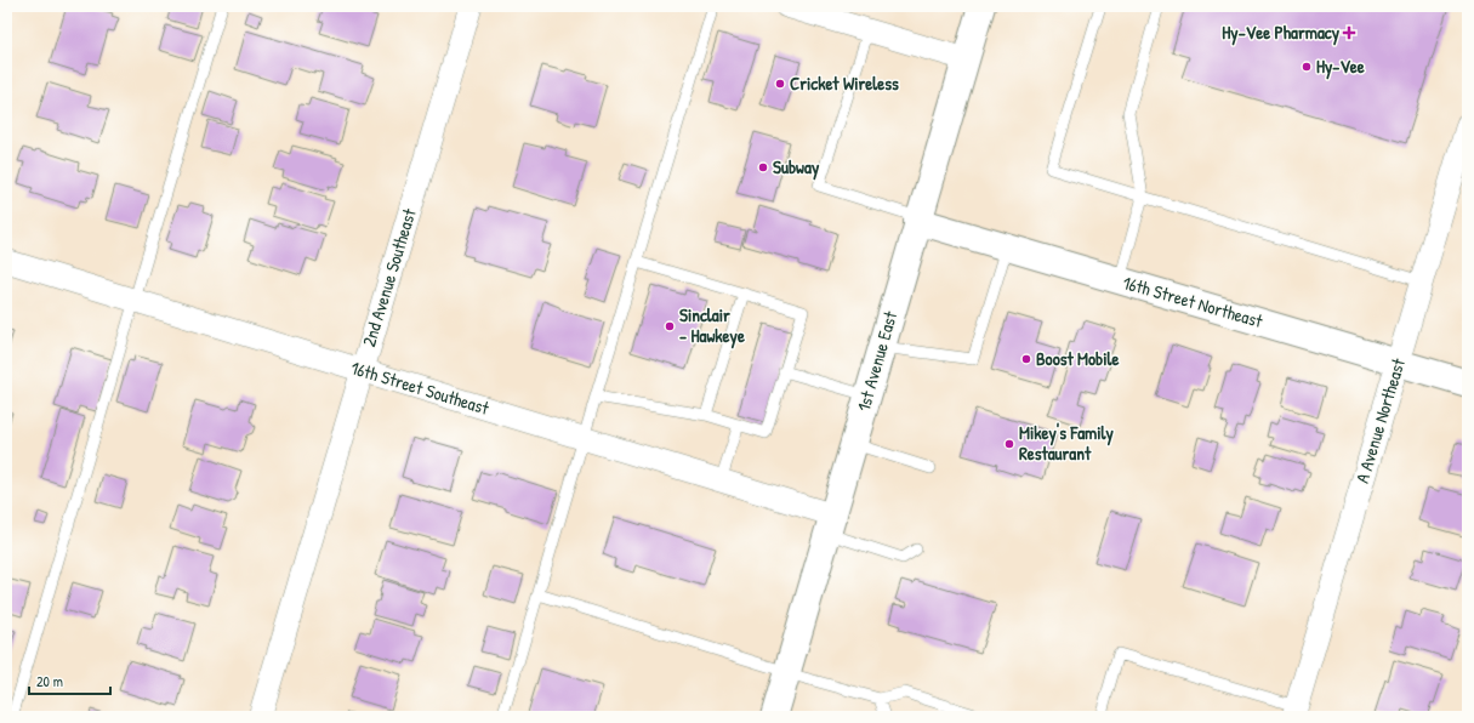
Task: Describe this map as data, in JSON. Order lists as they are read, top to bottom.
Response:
{
  "streets": {
    "main road": ["16th Street Northeast", "1st Avenue East"],
    "street": ["2nd Avenue Southeast", "16th Street Southeast", "A Avenue Northeast"]
  },
  "crossings": [
    ["2nd Avenue Southeast", "16th Street Southeast"],
    ["16th Street Northeast", "1st Avenue East"],
    ["16th Street Northeast", "A Avenue Northeast"],
    ["1st Avenue East", "16th Street Southeast"]
  ],
  "places": {
    "health": ["Hy-Vee Pharmacy"],
    "other": [
      "Hy-Vee",
      "Cricket Wireless",
      "Subway",
      "Sinclair - Hawkeye",
      "Boost Mobile",
      "Mikey's Family Restaurant"
    ]
  },
  "scale_bar": "20 m"
}
